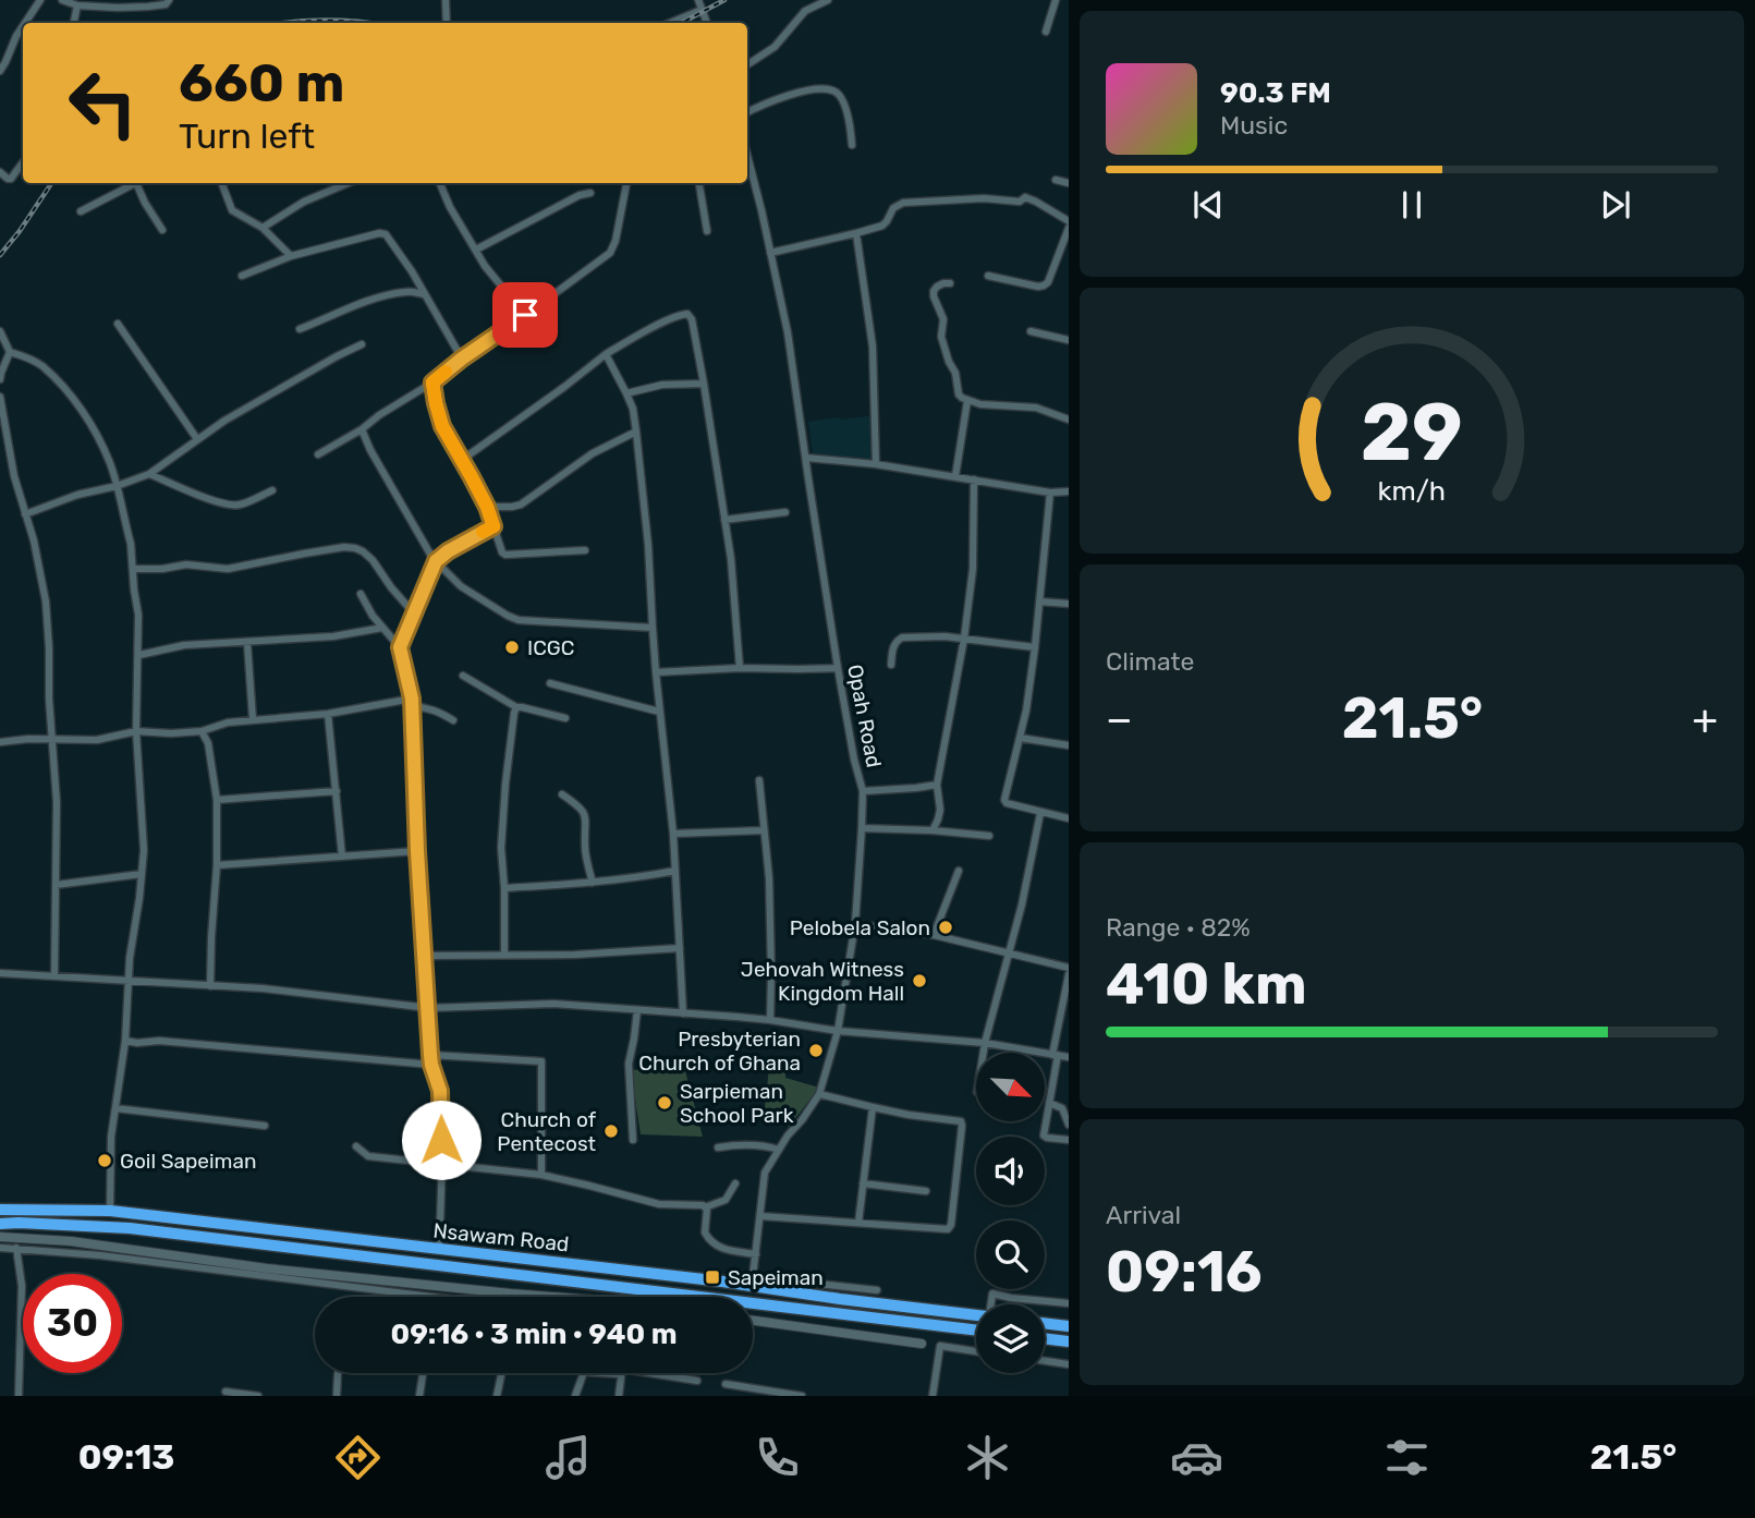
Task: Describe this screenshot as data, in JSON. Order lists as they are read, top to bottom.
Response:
{
  "streets": {
    "highway": ["Nsawam Road"],
    "street": ["Opah Road"]
  },
  "crossings": [
    ["Opah Road", "Nsawam Road"]
  ],
  "places": {
    "other": [
      "ICGC",
      "Pelobela Salon",
      "Jehovah Witness Kingdom Hall",
      "Presbyterian Church of Ghana",
      "Sarpieman School Park",
      "Church of Pentecost",
      "Goil Sapeiman"
    ],
    "transit": ["Sapeiman"]
  },
  "north": "bottom right",
  "page": {
    "turn": ["660 m", "Turn left"],
    "song": ["90.3 FM", "Music"],
    "tile": [
      "Climate",
      ["Range · 82%", "410 km"],
      ["Arrival", "09:16"]
    ],
    "heat": ["−", "21.5°", "+"],
    "limit": "30",
    "trip": "09:16 · 3 min · 940 m",
    "tabs": ["09:13", "21.5°"],
    "gauge": ["29", "km/h"]
  }
}
